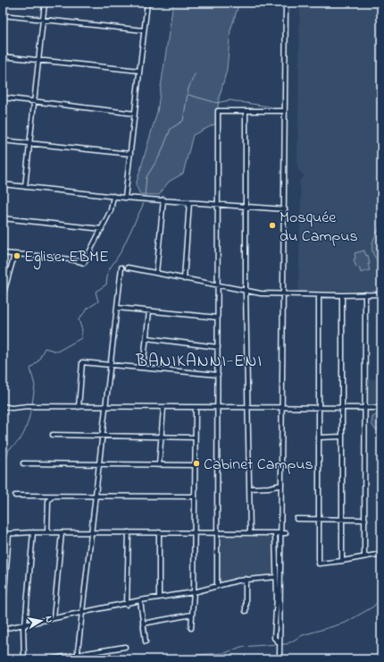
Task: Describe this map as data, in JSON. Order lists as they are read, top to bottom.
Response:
{
  "districts": ["BANIKANNI-ENI"],
  "places": ["Mosquée du Campus", "Eglise. EBME", "Cabinet Campus"],
  "north": "right"
}
